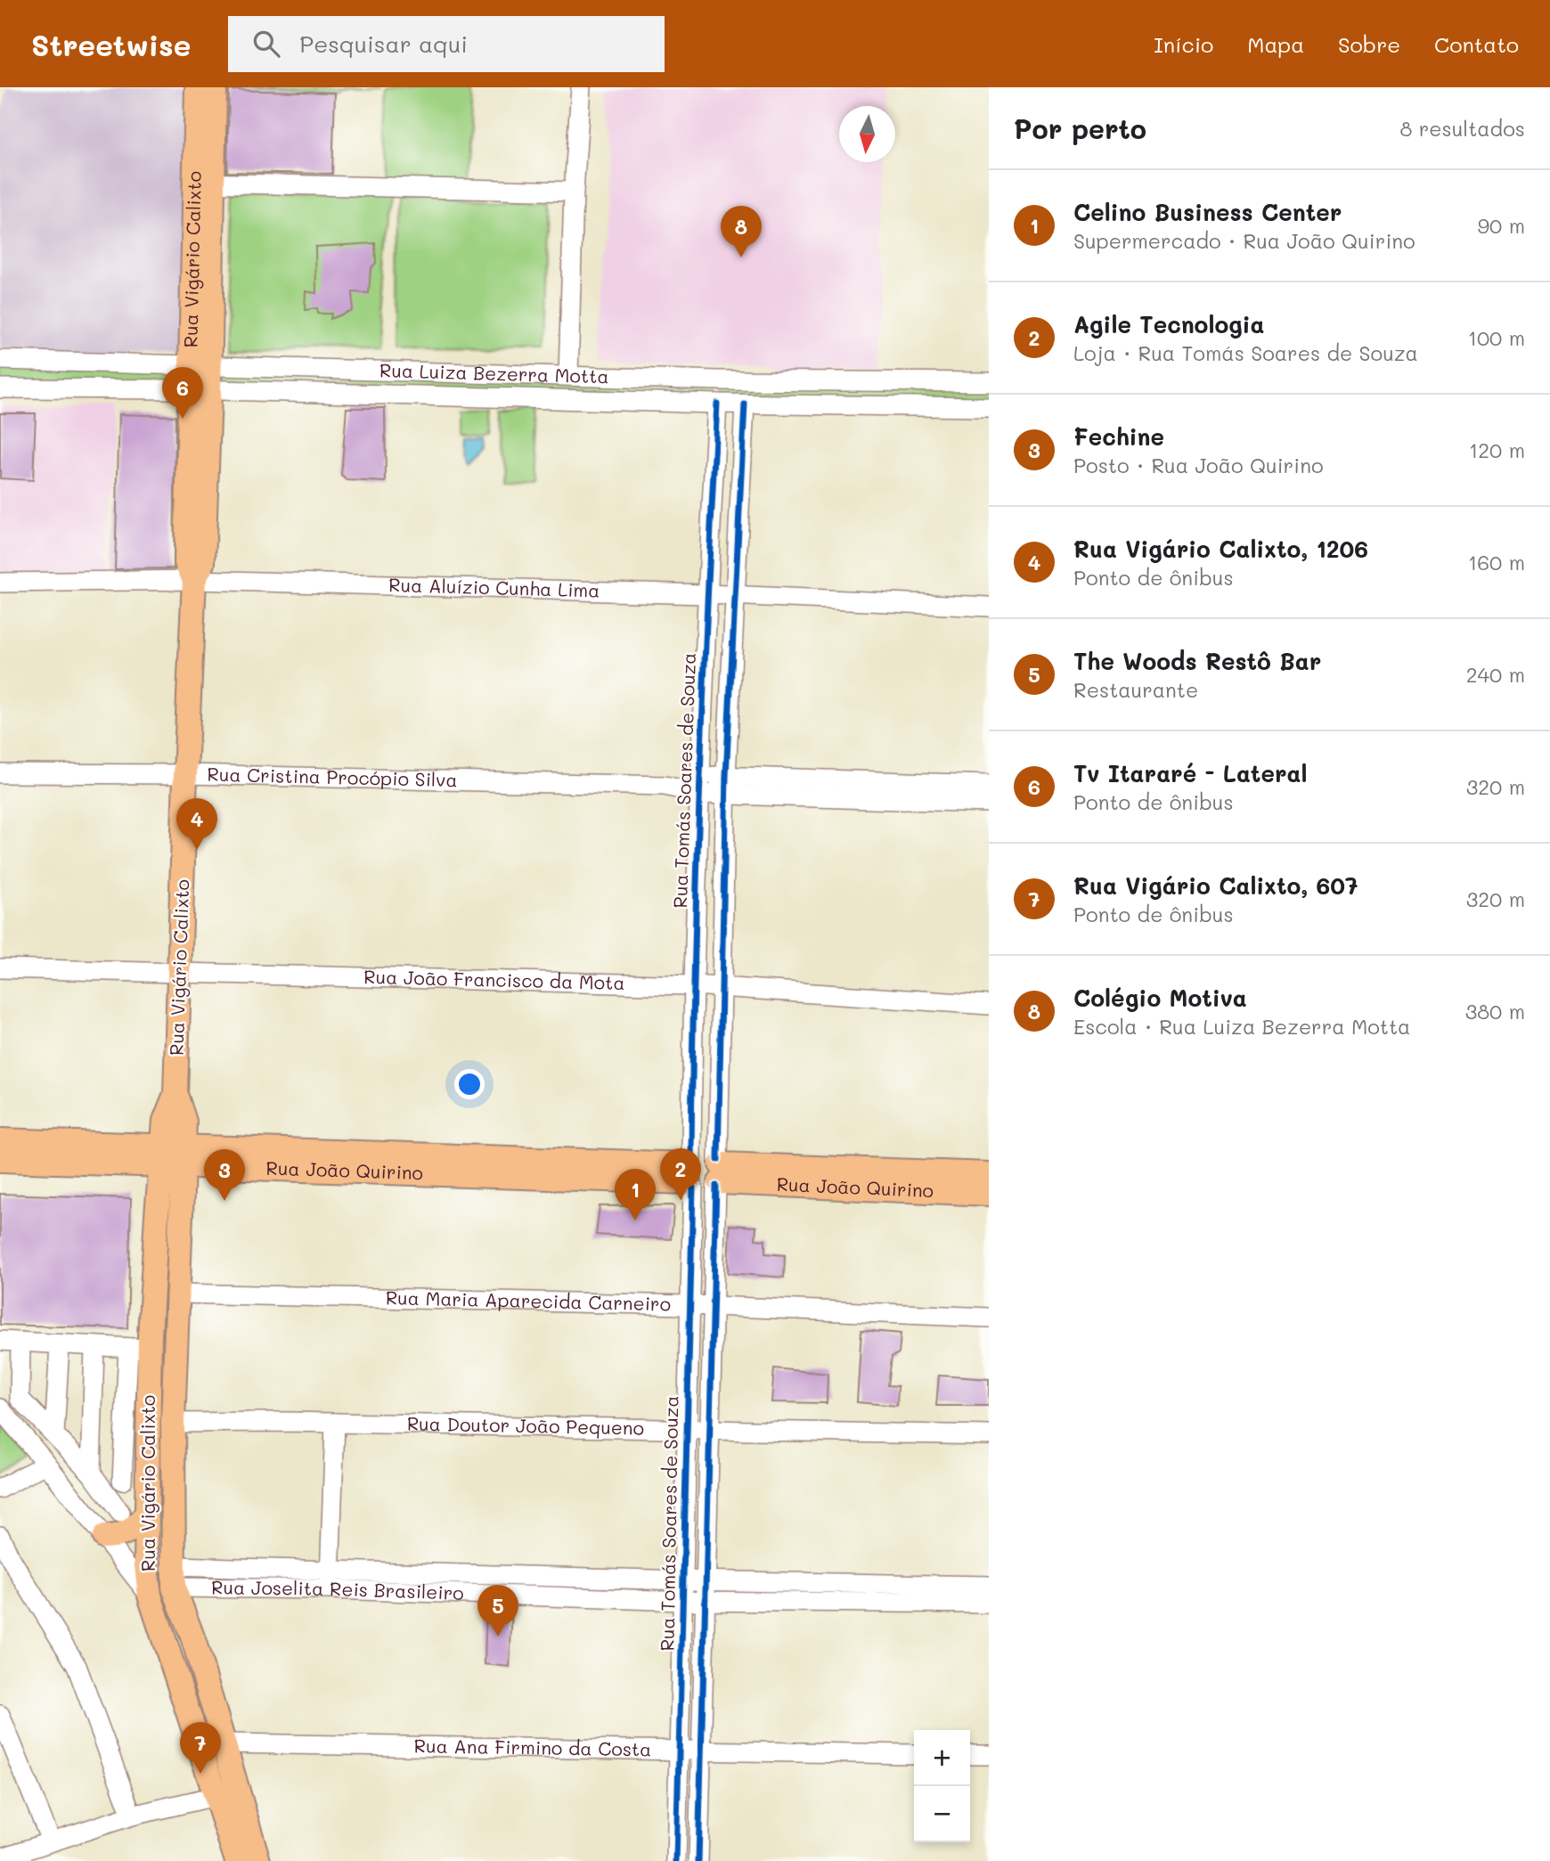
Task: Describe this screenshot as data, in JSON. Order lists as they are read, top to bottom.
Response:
{
  "streets": {
    "main road": ["Rua Vigário Calixto", "Rua João Quirino"],
    "street": [
      "Rua Luiza Bezerra Motta",
      "Rua Aluízio Cunha Lima",
      "Rua Cristina Procópio Silva",
      "Rua Tomás Soares de Souza",
      "Rua João Francisco da Mota",
      "Rua Maria Aparecida Carneiro",
      "Rua Doutor João Pequeno",
      "Rua Joselita Reis Brasileiro",
      "Rua Ana Firmino da Costa"
    ]
  },
  "crossings": [
    ["Rua Vigário Calixto", "Rua Luiza Bezerra Motta"],
    ["Rua Vigário Calixto", "Rua Aluízio Cunha Lima"],
    ["Rua Vigário Calixto", "Rua Cristina Procópio Silva"],
    ["Rua Vigário Calixto", "Rua João Francisco da Mota"],
    ["Rua Vigário Calixto", "Rua João Quirino"],
    ["Rua Vigário Calixto", "Rua Maria Aparecida Carneiro"],
    ["Rua Vigário Calixto", "Rua Doutor João Pequeno"],
    ["Rua Vigário Calixto", "Rua Joselita Reis Brasileiro"],
    ["Rua Vigário Calixto", "Rua Ana Firmino da Costa"],
    ["Rua Luiza Bezerra Motta", "Rua Tomás Soares de Souza"],
    ["Rua Aluízio Cunha Lima", "Rua Tomás Soares de Souza"],
    ["Rua Cristina Procópio Silva", "Rua Tomás Soares de Souza"],
    ["Rua Tomás Soares de Souza", "Rua João Francisco da Mota"],
    ["Rua Tomás Soares de Souza", "Rua João Quirino"],
    ["Rua Tomás Soares de Souza", "Rua Maria Aparecida Carneiro"],
    ["Rua Tomás Soares de Souza", "Rua Doutor João Pequeno"],
    ["Rua Tomás Soares de Souza", "Rua Joselita Reis Brasileiro"],
    ["Rua Tomás Soares de Souza", "Rua Ana Firmino da Costa"]
  ],
  "north": "bottom",
  "page": {
    "header": "Streetwise",
    "search": "Pesquisar aqui",
    "nav": [
      "Início",
      "Mapa",
      "Sobre",
      "Contato"
    ],
    "heading": ["Por perto", "8 resultados"],
    "list": [
      {
        "mark": "1",
        "name": "Celino Business Center",
        "note": "Supermercado · Rua João Quirino",
        "value": "90 m"
      },
      {
        "mark": "2",
        "name": "Agile Tecnologia",
        "note": "Loja · Rua Tomás Soares de Souza",
        "value": "100 m"
      },
      {
        "mark": "3",
        "name": "Fechine",
        "note": "Posto · Rua João Quirino",
        "value": "120 m"
      },
      {
        "mark": "4",
        "name": "Rua Vigário Calixto, 1206",
        "note": "Ponto de ônibus",
        "value": "160 m"
      },
      {
        "mark": "5",
        "name": "The Woods Restô Bar",
        "note": "Restaurante",
        "value": "240 m"
      },
      {
        "mark": "6",
        "name": "Tv Itararé - Lateral",
        "note": "Ponto de ônibus",
        "value": "320 m"
      },
      {
        "mark": "7",
        "name": "Rua Vigário Calixto, 607",
        "note": "Ponto de ônibus",
        "value": "320 m"
      },
      {
        "mark": "8",
        "name": "Colégio Motiva",
        "note": "Escola · Rua Luiza Bezerra Motta",
        "value": "380 m"
      }
    ],
    "pins": [
      "8",
      "6",
      "4",
      "2",
      "3",
      "1",
      "5",
      "7"
    ],
    "map_buttons": ["+", "−"]
  }
}
